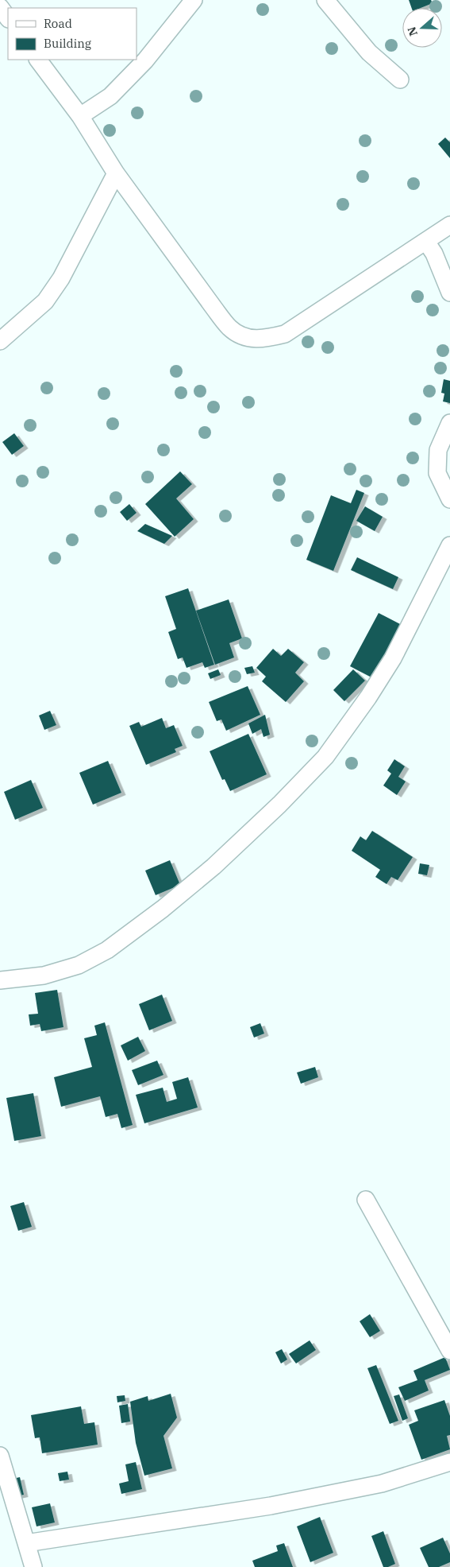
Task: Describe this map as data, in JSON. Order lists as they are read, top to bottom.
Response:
{
  "legend": ["Road", "Building"],
  "north": "left"
}
